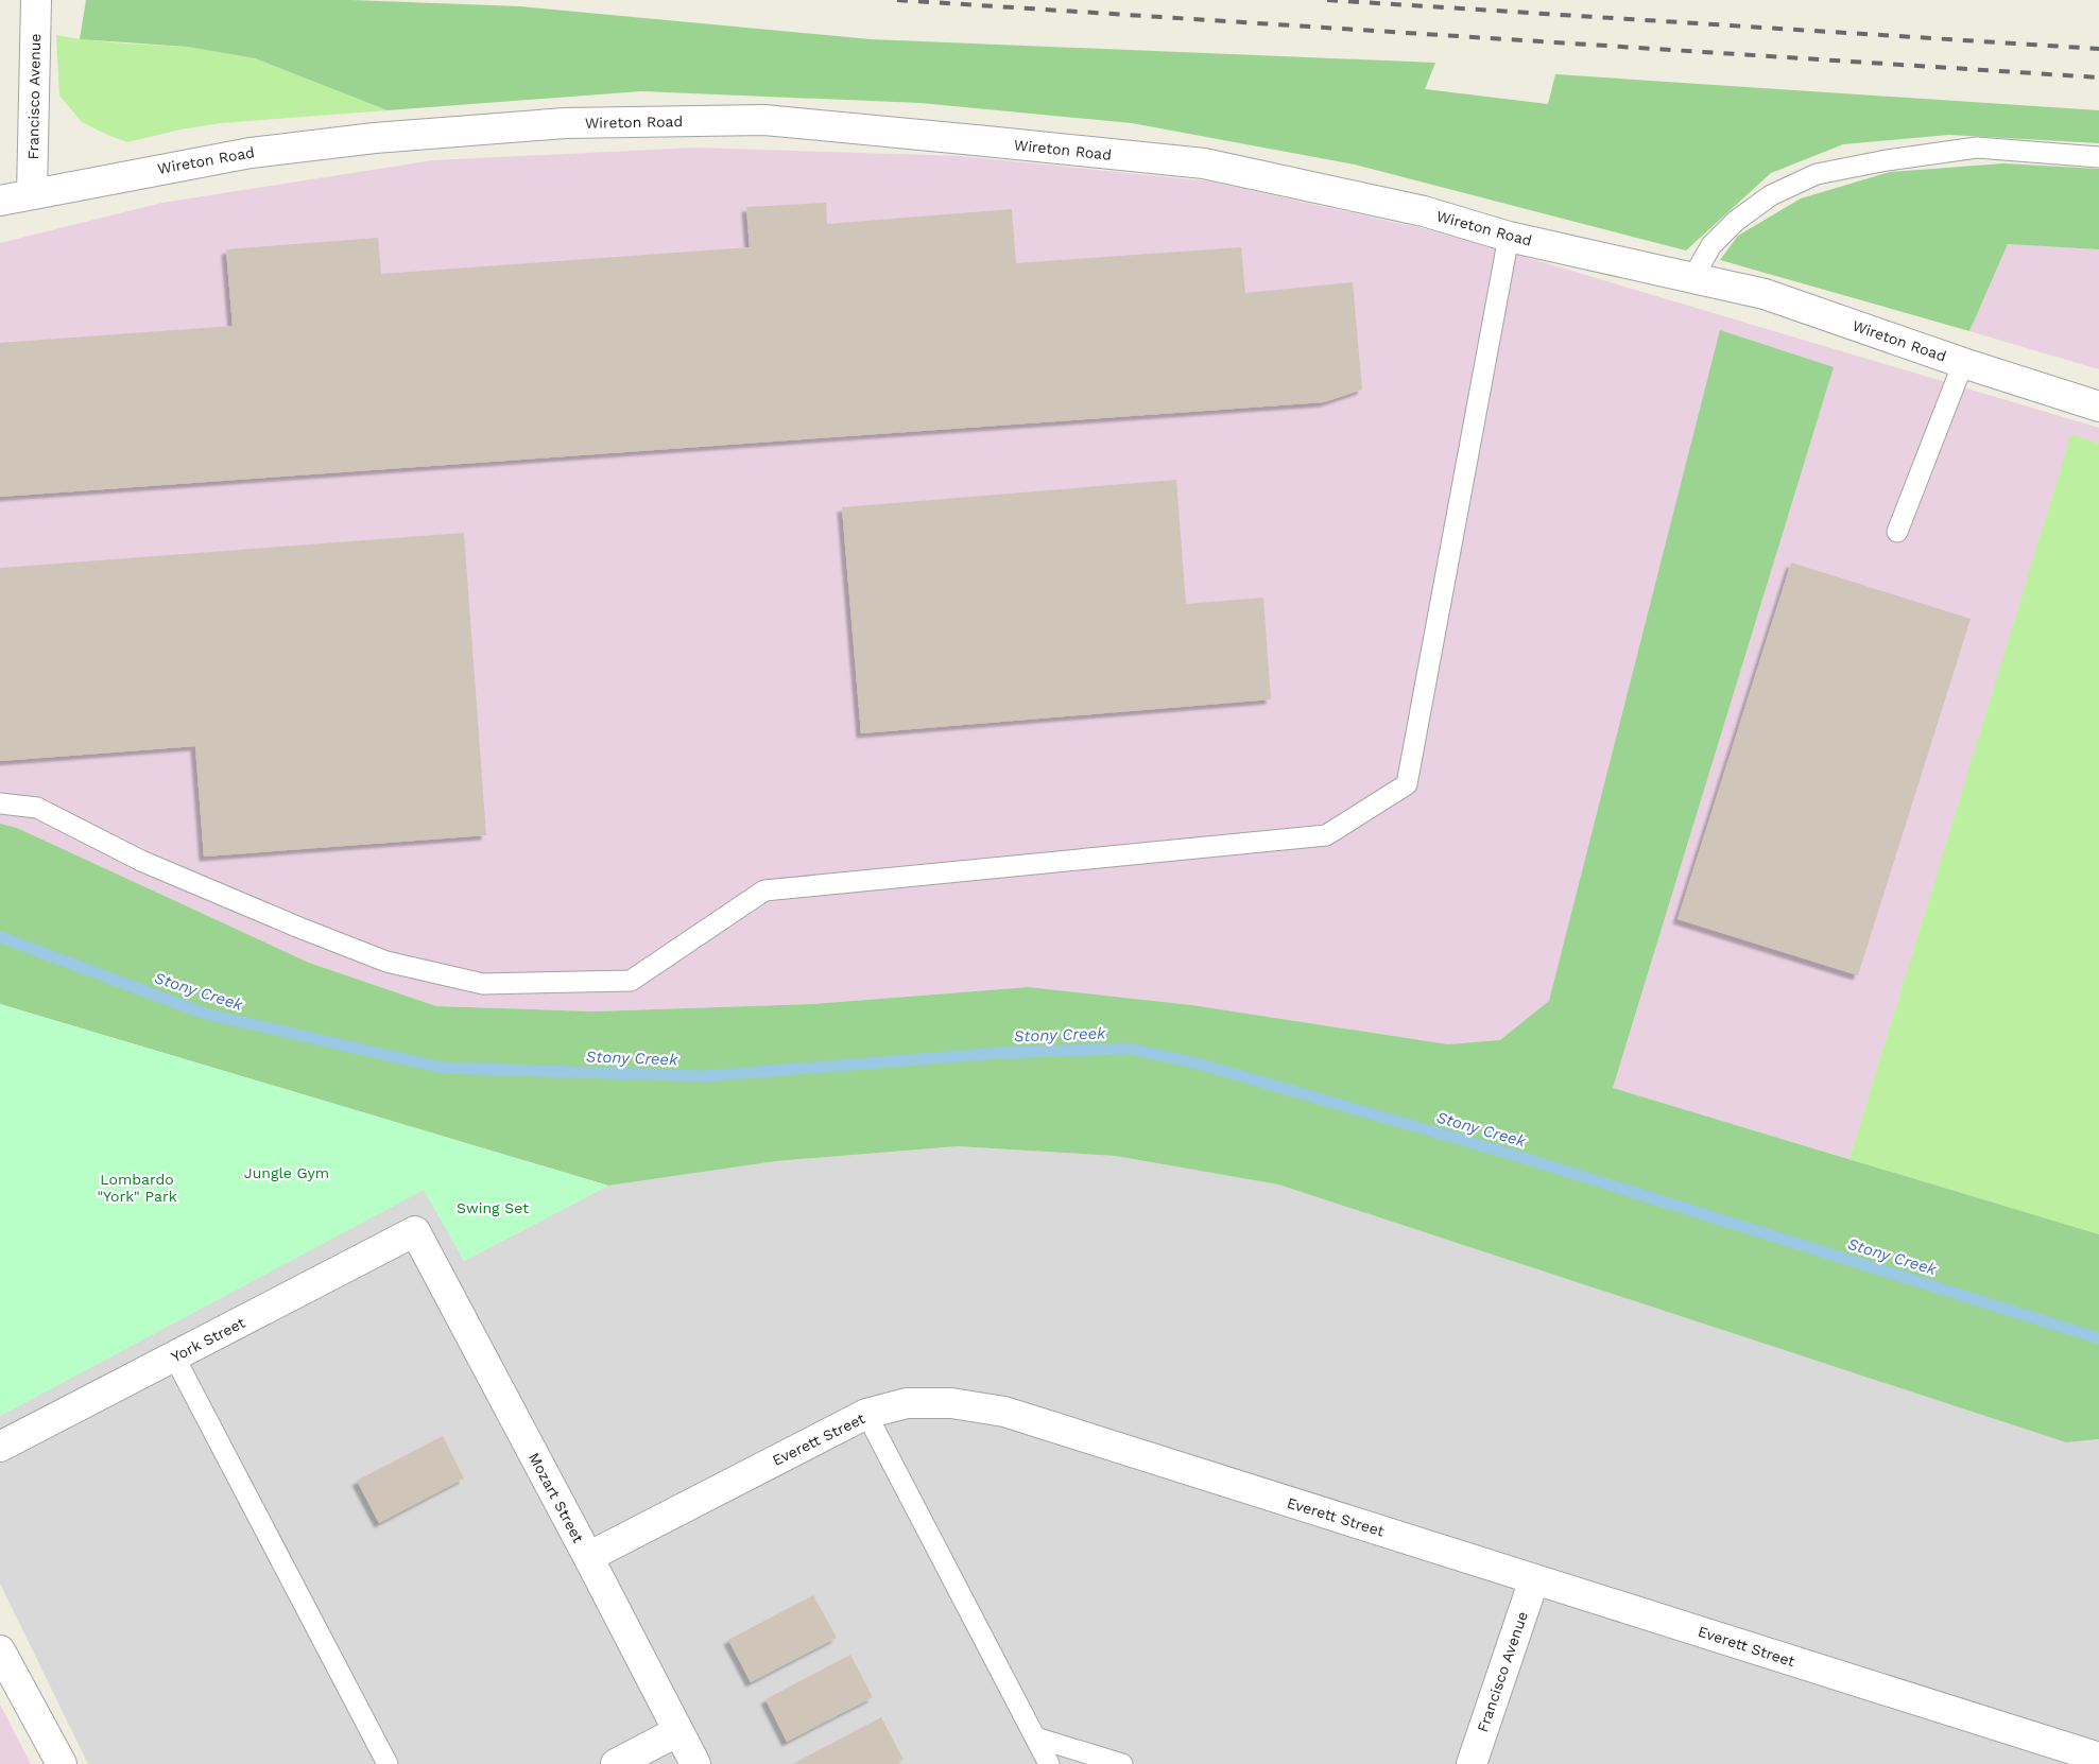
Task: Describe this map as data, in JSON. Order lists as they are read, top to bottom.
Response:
{
  "streets": {
    "street": [
      "Francisco Avenue",
      "Wireton Road",
      "York Street",
      "Everett Street",
      "Mozart Street"
    ]
  },
  "crossings": [
    ["Francisco Avenue", "Wireton Road"],
    ["Francisco Avenue", "Everett Street"],
    ["York Street", "Mozart Street"],
    ["Everett Street", "Mozart Street"]
  ],
  "water": ["Stony Creek"],
  "parks": ["Jungle Gym", "Lombardo \"York\" Park", "Swing Set"]
}
